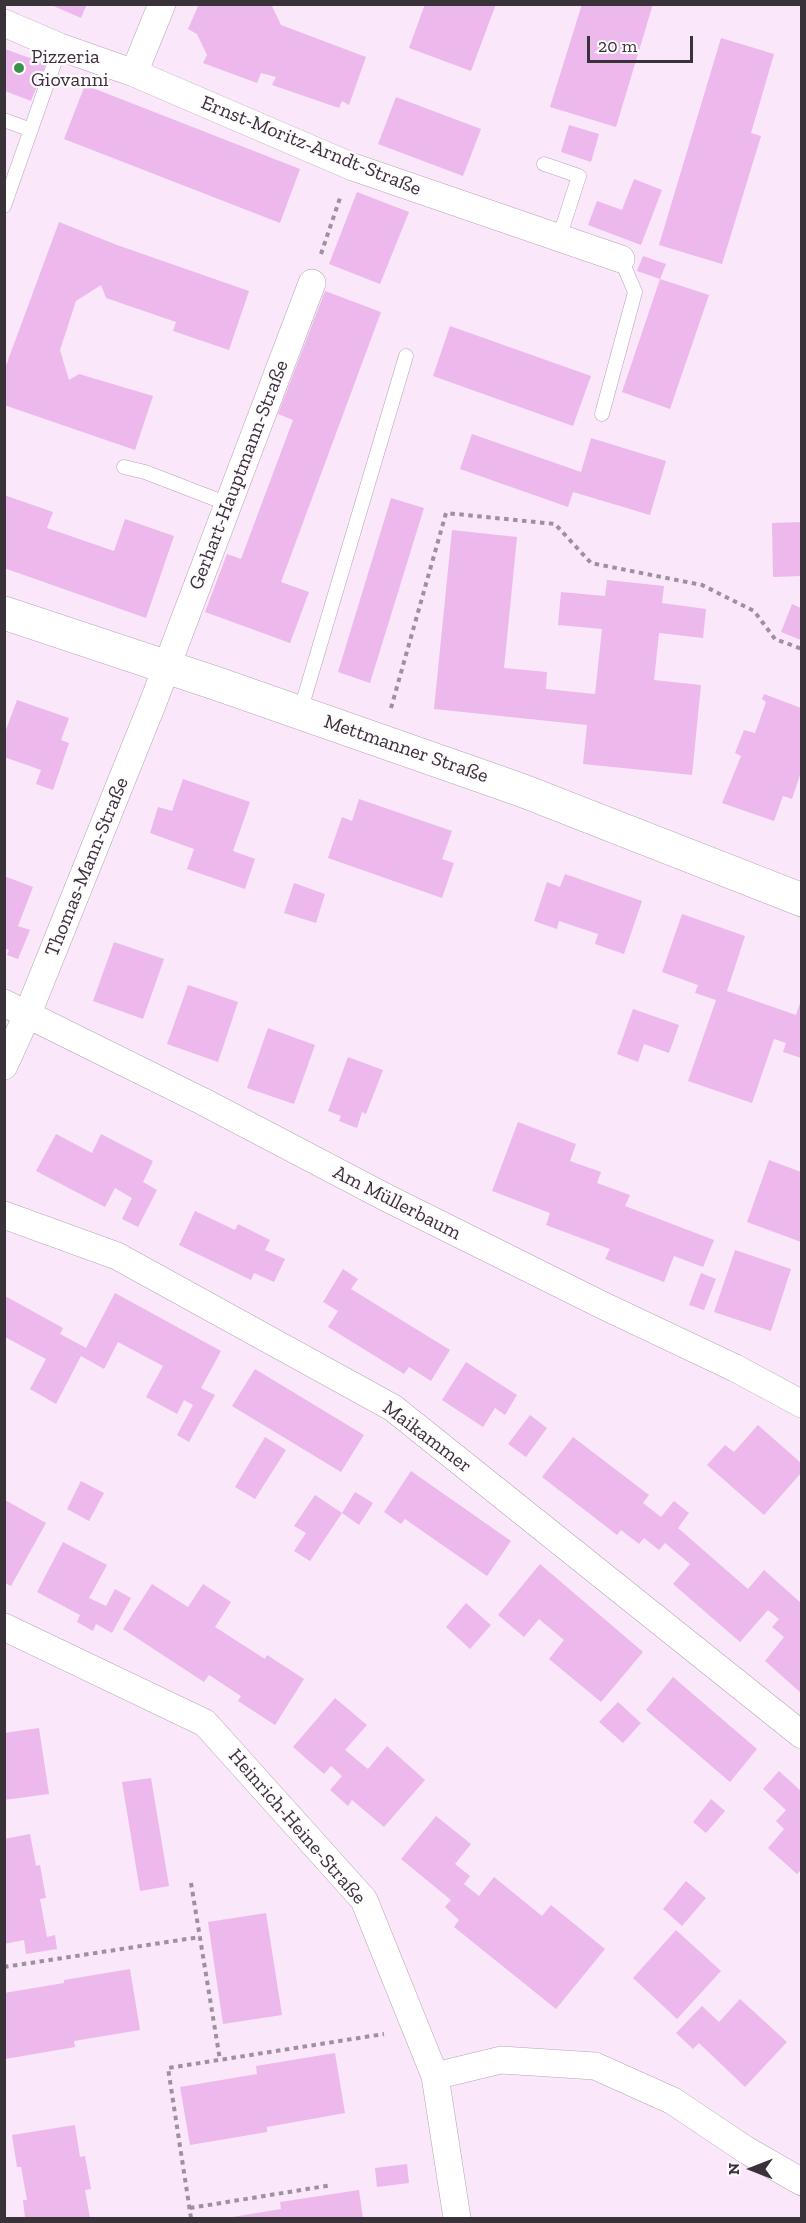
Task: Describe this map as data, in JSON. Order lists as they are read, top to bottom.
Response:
{
  "streets": {
    "main road": ["Mettmanner Straße"],
    "street": [
      "Ernst-Moritz-Arndt-Straße",
      "Gerhart-Hauptmann-Straße",
      "Thomas-Mann-Straße",
      "Am Müllerbaum",
      "Maikammer",
      "Heinrich-Heine-Straße"
    ]
  },
  "crossings": [
    ["Gerhart-Hauptmann-Straße", "Mettmanner Straße"],
    ["Gerhart-Hauptmann-Straße", "Thomas-Mann-Straße"],
    ["Mettmanner Straße", "Thomas-Mann-Straße"],
    ["Thomas-Mann-Straße", "Am Müllerbaum"]
  ],
  "places": ["Pizzeria Giovanni"],
  "scale_bar": "20 m",
  "north": "left"
}
